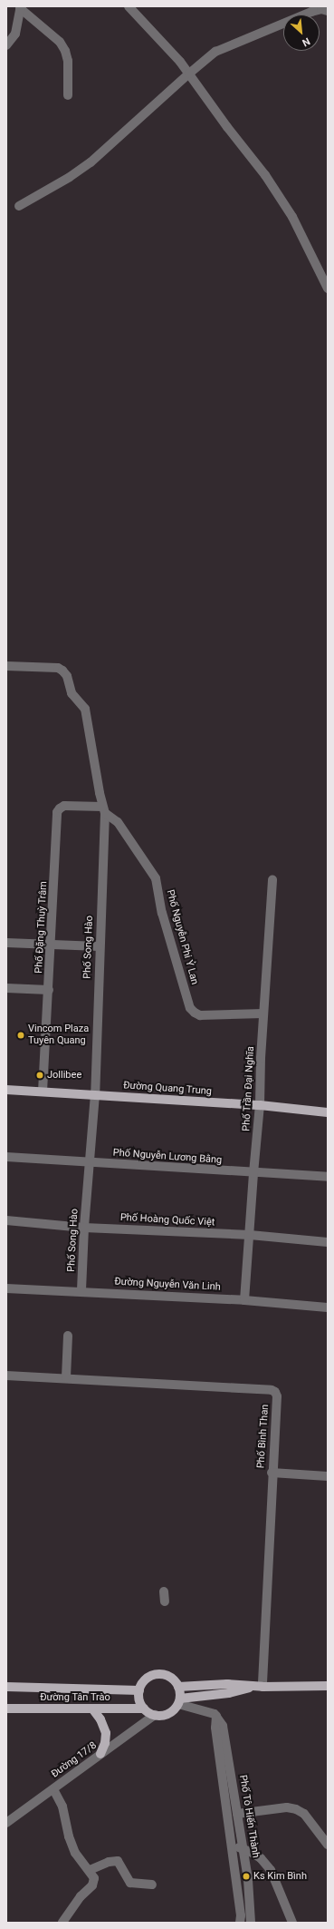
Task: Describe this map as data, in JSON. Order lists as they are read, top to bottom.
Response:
{
  "streets": {
    "main road": ["Đường Quang Trung", "Đường Tân Trào"],
    "street": [
      "Phố Đặng Thuỳ Trâm",
      "Phố Nguyễn Phi Ỷ Lan",
      "Phố Song Hào",
      "Phố Trần Đại Nghĩa",
      "Phố Nguyễn Lương Bằng",
      "Phố Hoàng Quốc Việt",
      "Đường Nguyễn Văn Linh",
      "Phố Bình Than",
      "Đường 17/8",
      "Phố Tô Hiến Thành"
    ]
  },
  "crossings": [
    ["Phố Đặng Thuỳ Trâm", "Phố Nguyễn Phi Ỷ Lan"],
    ["Phố Đặng Thuỳ Trâm", "Phố Song Hào"],
    ["Phố Đặng Thuỳ Trâm", "Đường Quang Trung"],
    ["Phố Nguyễn Phi Ỷ Lan", "Phố Song Hào"],
    ["Phố Nguyễn Phi Ỷ Lan", "Phố Trần Đại Nghĩa"],
    ["Phố Song Hào", "Đường Quang Trung"],
    ["Phố Song Hào", "Phố Nguyễn Lương Bằng"],
    ["Phố Song Hào", "Phố Hoàng Quốc Việt"],
    ["Phố Song Hào", "Đường Nguyễn Văn Linh"],
    ["Đường Quang Trung", "Phố Trần Đại Nghĩa"],
    ["Phố Trần Đại Nghĩa", "Phố Nguyễn Lương Bằng"],
    ["Phố Trần Đại Nghĩa", "Phố Hoàng Quốc Việt"],
    ["Phố Trần Đại Nghĩa", "Đường Nguyễn Văn Linh"],
    ["Đường Tân Trào", "Đường 17/8"]
  ],
  "places": ["Vincom Plaza Tuyên Quang", "Jollibee", "Ks Kim Bình"],
  "north": "bottom right"
}
